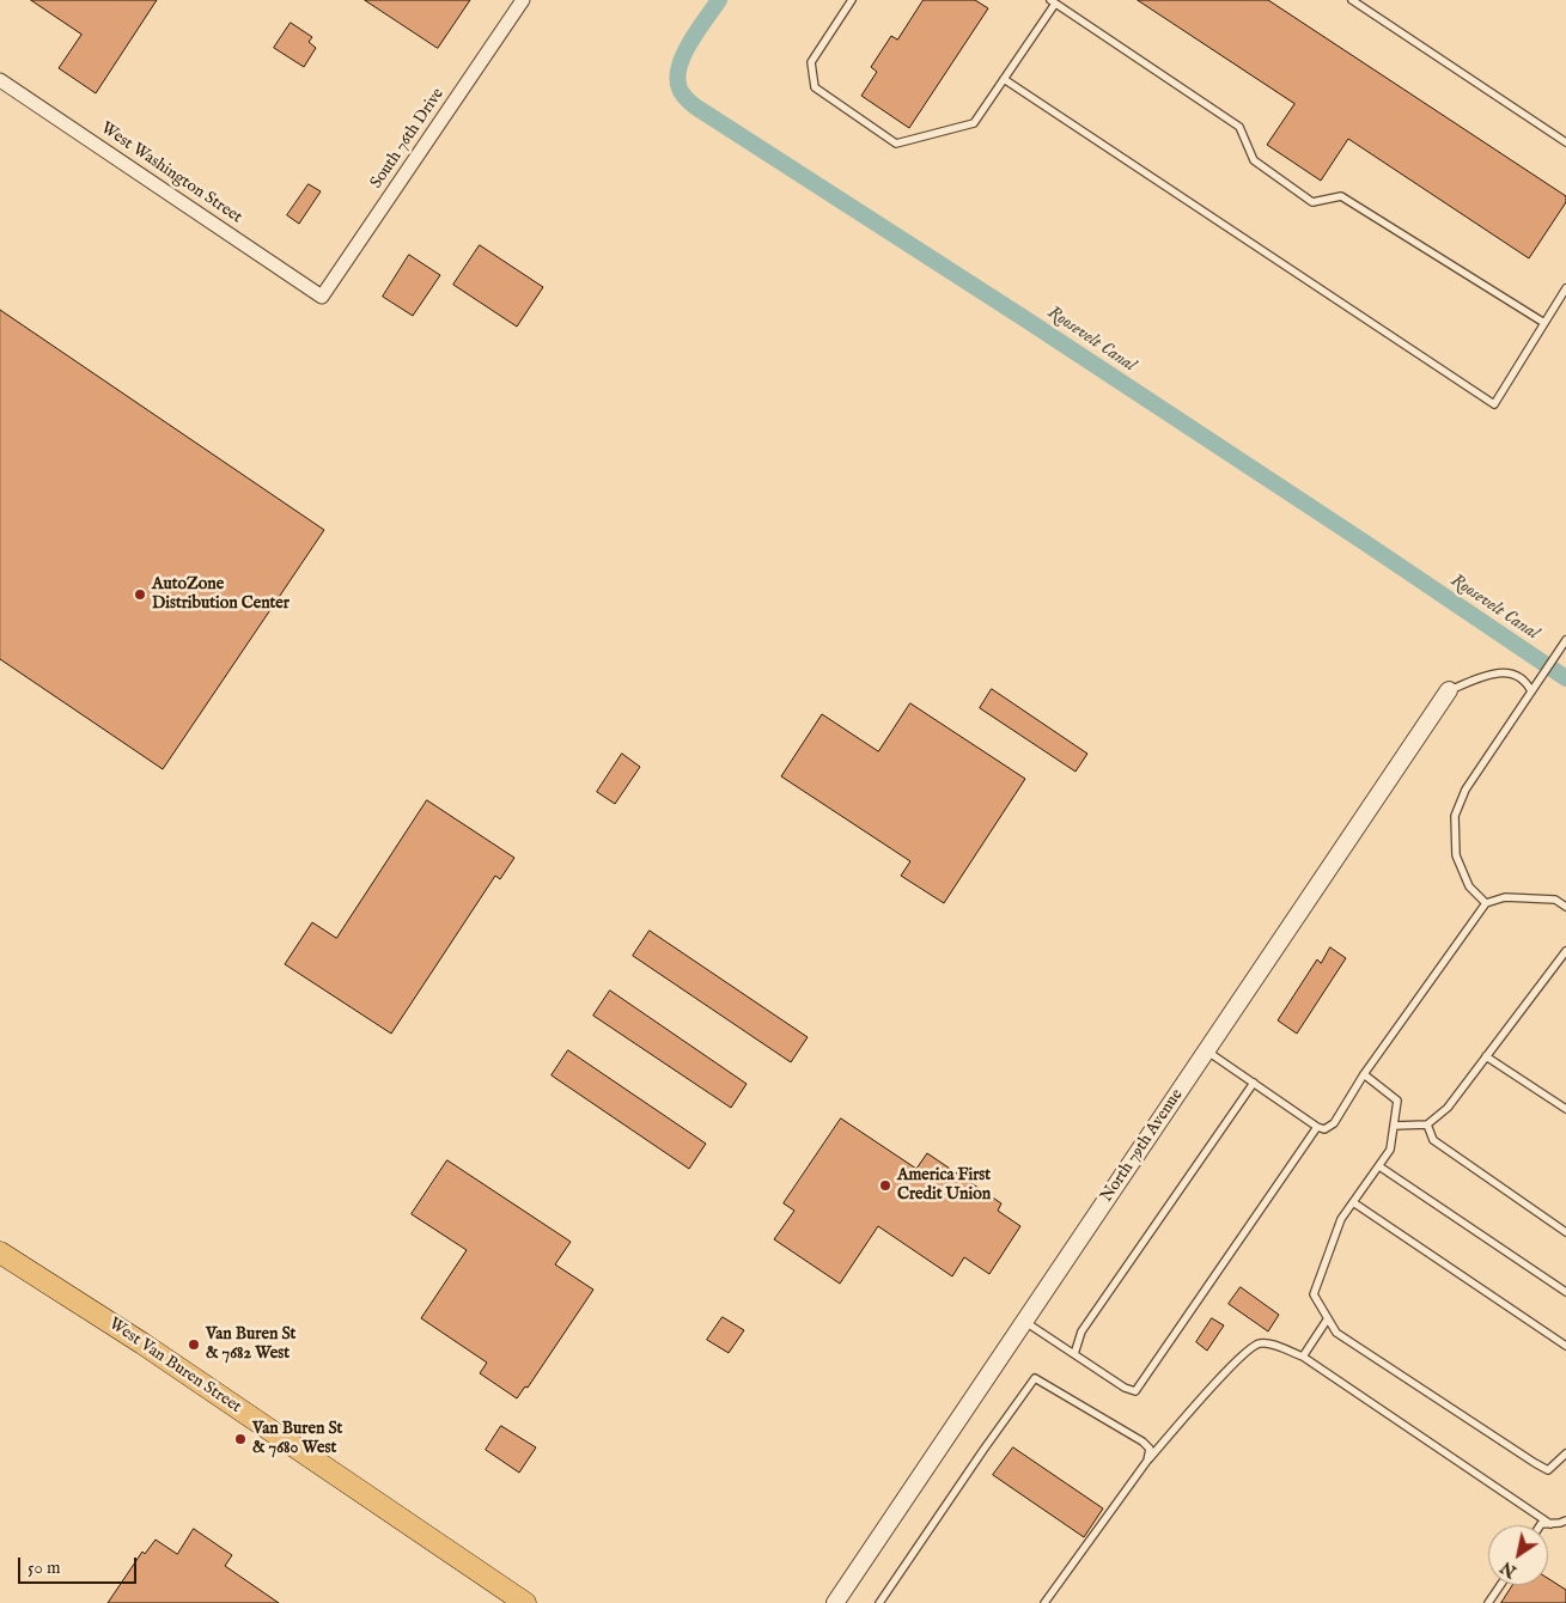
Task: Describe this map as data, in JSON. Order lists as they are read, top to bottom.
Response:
{
  "streets": {
    "main road": ["West Van Buren Street"],
    "street": ["South 76th Drive", "West Washington Street", "North 79th Avenue"]
  },
  "crossings": [
    ["South 76th Drive", "West Washington Street"]
  ],
  "water": ["Roosevelt Canal"],
  "places": [
    "AutoZone Distribution Center",
    "America First Credit Union",
    "Van Buren St & 7682 West",
    "Van Buren St & 7680 West"
  ],
  "scale_bar": "50 m",
  "north": "bottom left"
}
